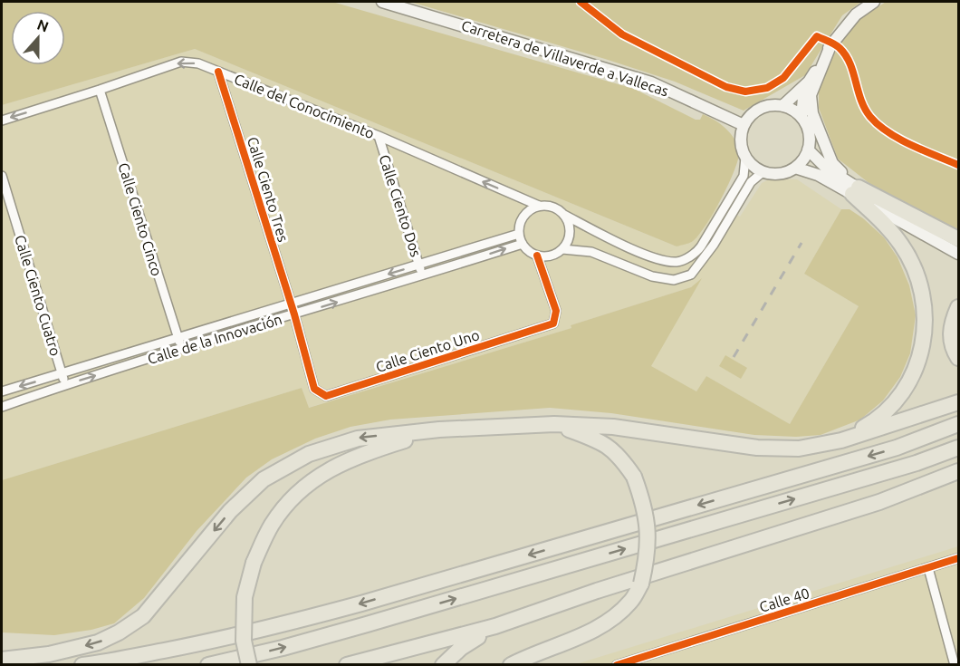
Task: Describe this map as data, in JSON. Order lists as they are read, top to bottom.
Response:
{
  "streets": {
    "main road": ["Carretera de Villaverde a Vallecas"],
    "street": [
      "Calle del Conocimiento",
      "Calle Ciento Tres",
      "Calle Ciento Dos",
      "Calle Ciento Cinco",
      "Calle Ciento Cuatro",
      "Calle de la Innovación",
      "Calle Ciento Uno",
      "Calle 40"
    ]
  },
  "crossings": [
    ["Calle del Conocimiento", "Calle Ciento Tres"],
    ["Calle del Conocimiento", "Calle Ciento Dos"],
    ["Calle del Conocimiento", "Calle Ciento Cinco"],
    ["Calle del Conocimiento", "Calle de la Innovación"],
    ["Calle del Conocimiento", "Calle Ciento Uno"],
    ["Calle Ciento Tres", "Calle de la Innovación"],
    ["Calle Ciento Tres", "Calle Ciento Uno"],
    ["Calle Ciento Dos", "Calle de la Innovación"],
    ["Calle Ciento Cinco", "Calle de la Innovación"],
    ["Calle Ciento Cuatro", "Calle de la Innovación"],
    ["Calle de la Innovación", "Calle Ciento Uno"]
  ],
  "one_way": ["Calle del Conocimiento"],
  "north": "top"
}
